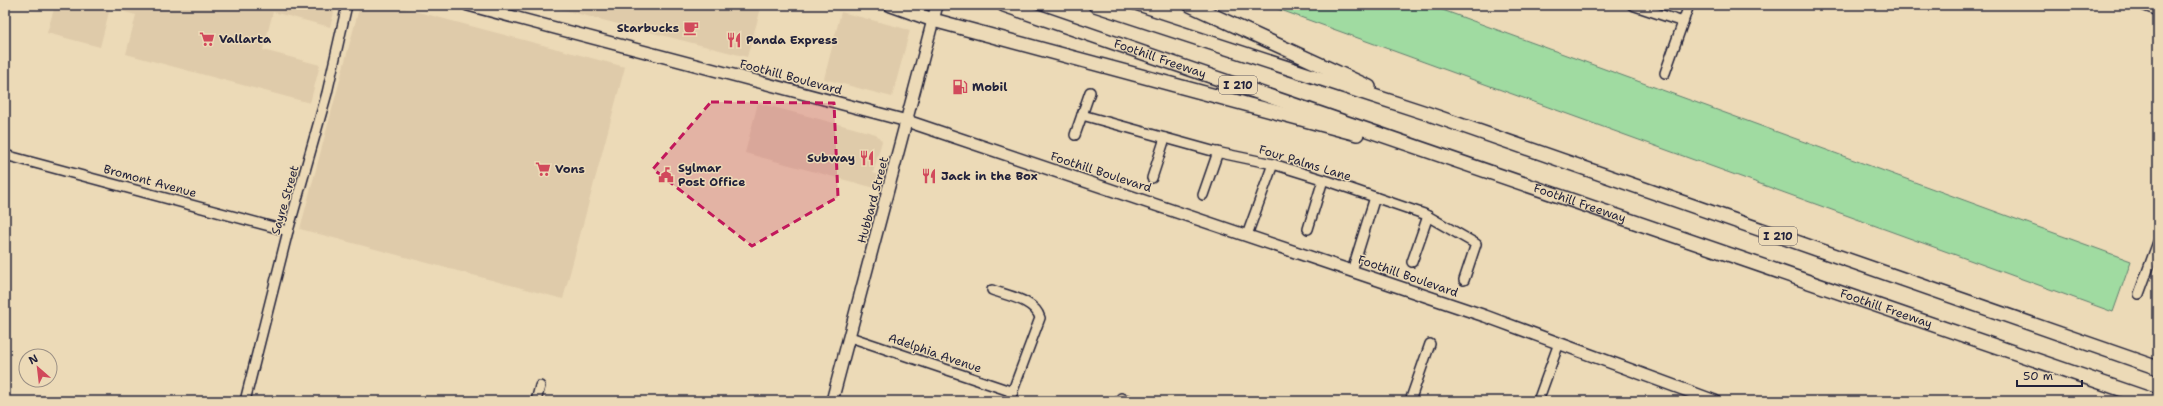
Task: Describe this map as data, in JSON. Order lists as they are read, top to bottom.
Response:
{
  "streets": {
    "highway": ["Foothill Freeway", "I 210"],
    "main road": ["Foothill Boulevard", "Hubbard Street"],
    "street": [
      "Four Palms Lane",
      "Bromont Avenue",
      "Sayre Street",
      "Adelphia Avenue"
    ]
  },
  "crossings": [
    ["Foothill Boulevard", "Hubbard Street"],
    ["Bromont Avenue", "Sayre Street"],
    ["Hubbard Street", "Adelphia Avenue"]
  ],
  "places": {
    "cafe": ["Starbucks"],
    "supermarket": ["Vallarta", "Vons"],
    "restaurant": ["Panda Express", "Subway", "Jack in the Box"],
    "fuel station": ["Mobil"],
    "public building": ["Sylmar Post Office"]
  },
  "scale_bar": "50 m",
  "north": "top left"
}
